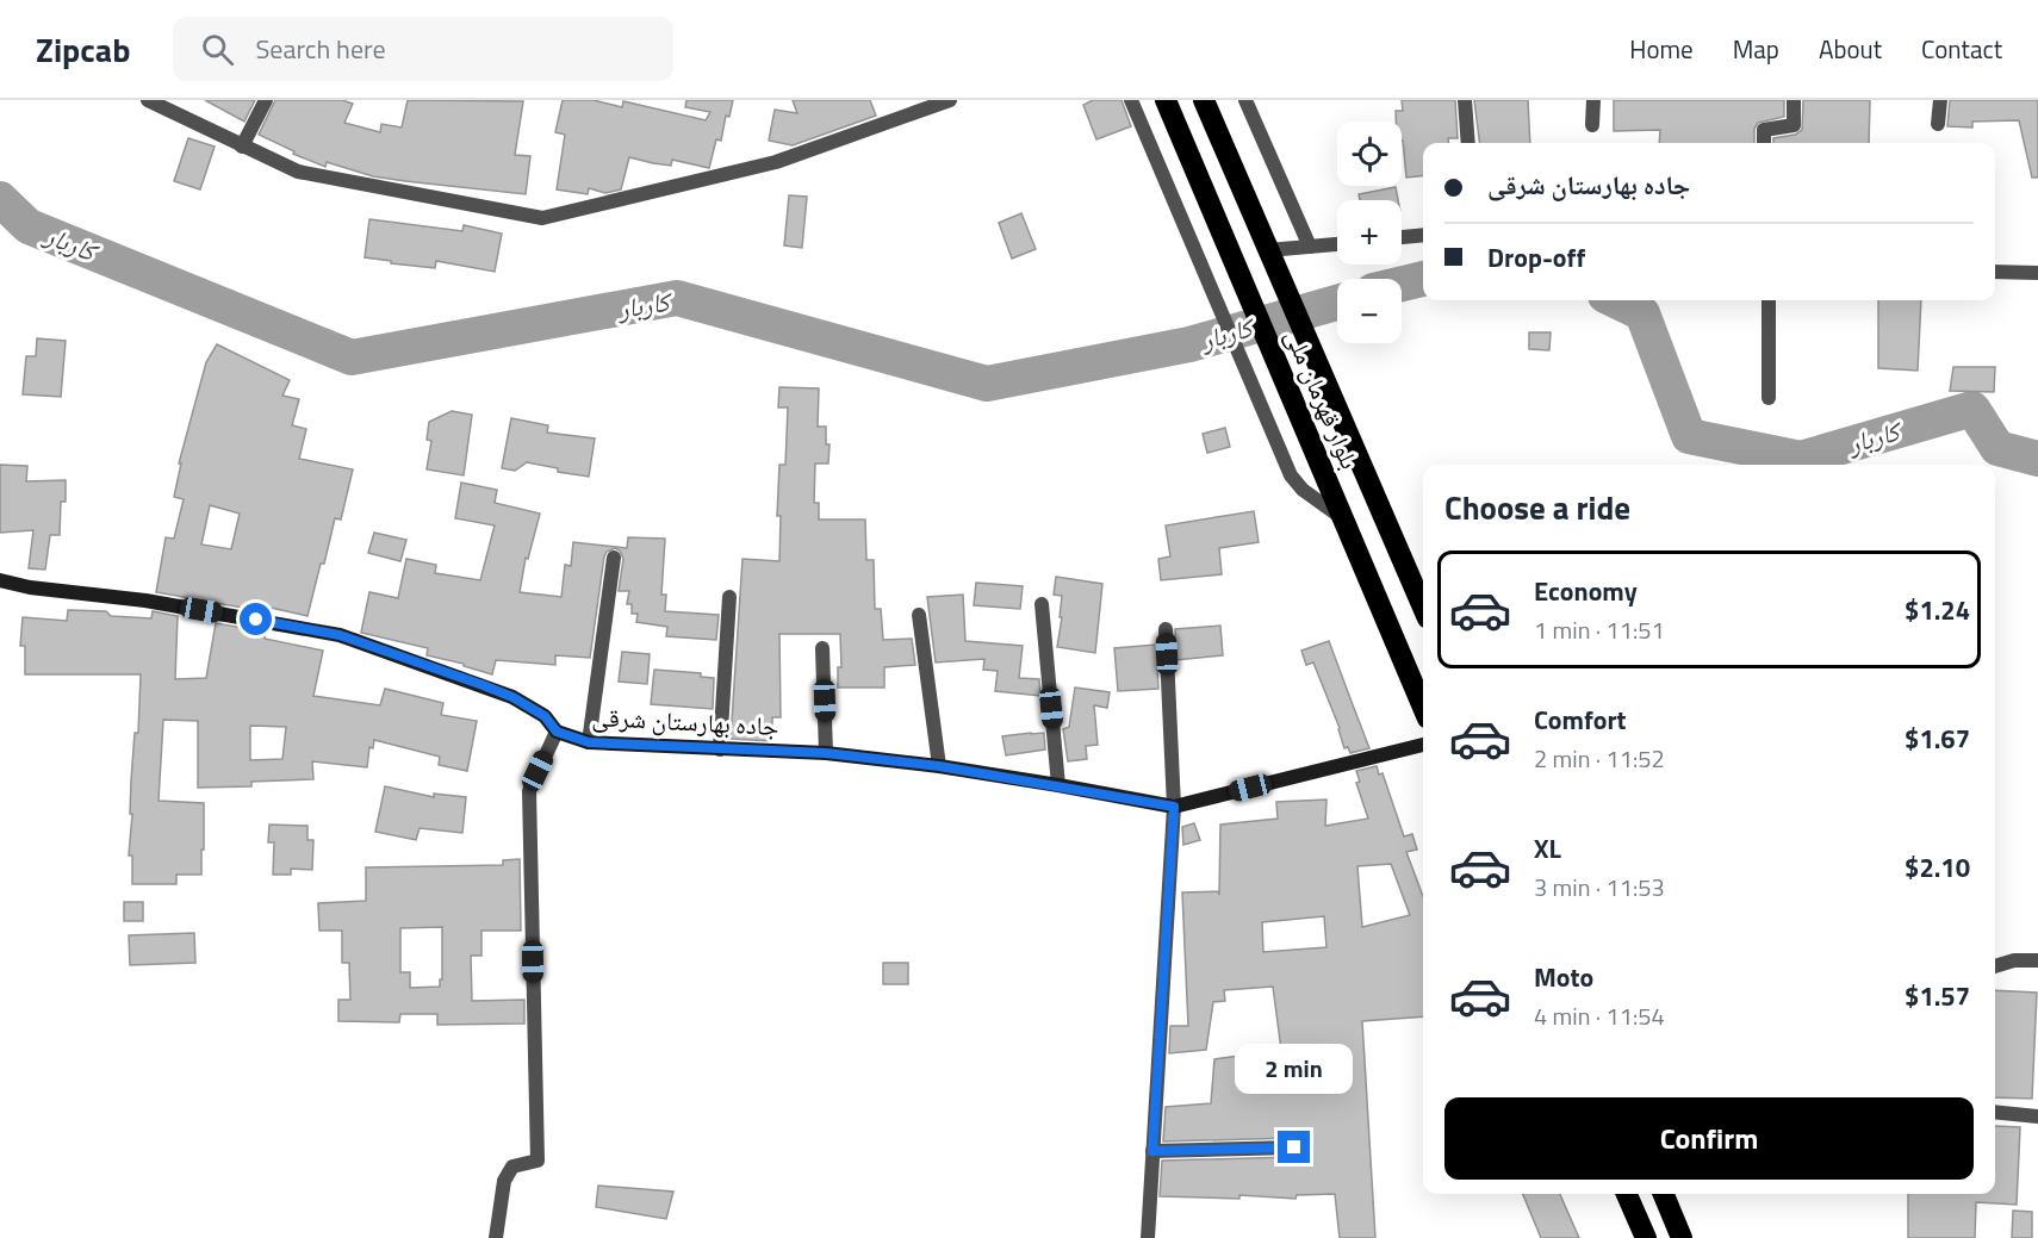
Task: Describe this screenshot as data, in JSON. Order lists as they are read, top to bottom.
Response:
{
  "streets": {
    "highway": ["بلوار قهرمان ملی"],
    "street": ["جاده بهارستان شرقی"]
  },
  "water": ["کاربار"],
  "page": {
    "header": "Zipcab",
    "search": "Search here",
    "nav": [
      "Home",
      "Map",
      "About",
      "Contact"
    ],
    "map_buttons": ["+", "−"],
    "banner": ["جاده بهارستان شرقی", "Drop-off"],
    "heading": "Choose a ride",
    "list": [
      {
        "name": "Economy",
        "note": "1 min · 11:51",
        "value": "$1.24"
      },
      {
        "name": "Comfort",
        "note": "2 min · 11:52",
        "value": "$1.67"
      },
      {
        "name": "XL",
        "note": "3 min · 11:53",
        "value": "$2.10"
      },
      {
        "name": "Moto",
        "note": "4 min · 11:54",
        "value": "$1.57"
      }
    ],
    "bubble": "2 min",
    "buttons": "Confirm"
  }
}
